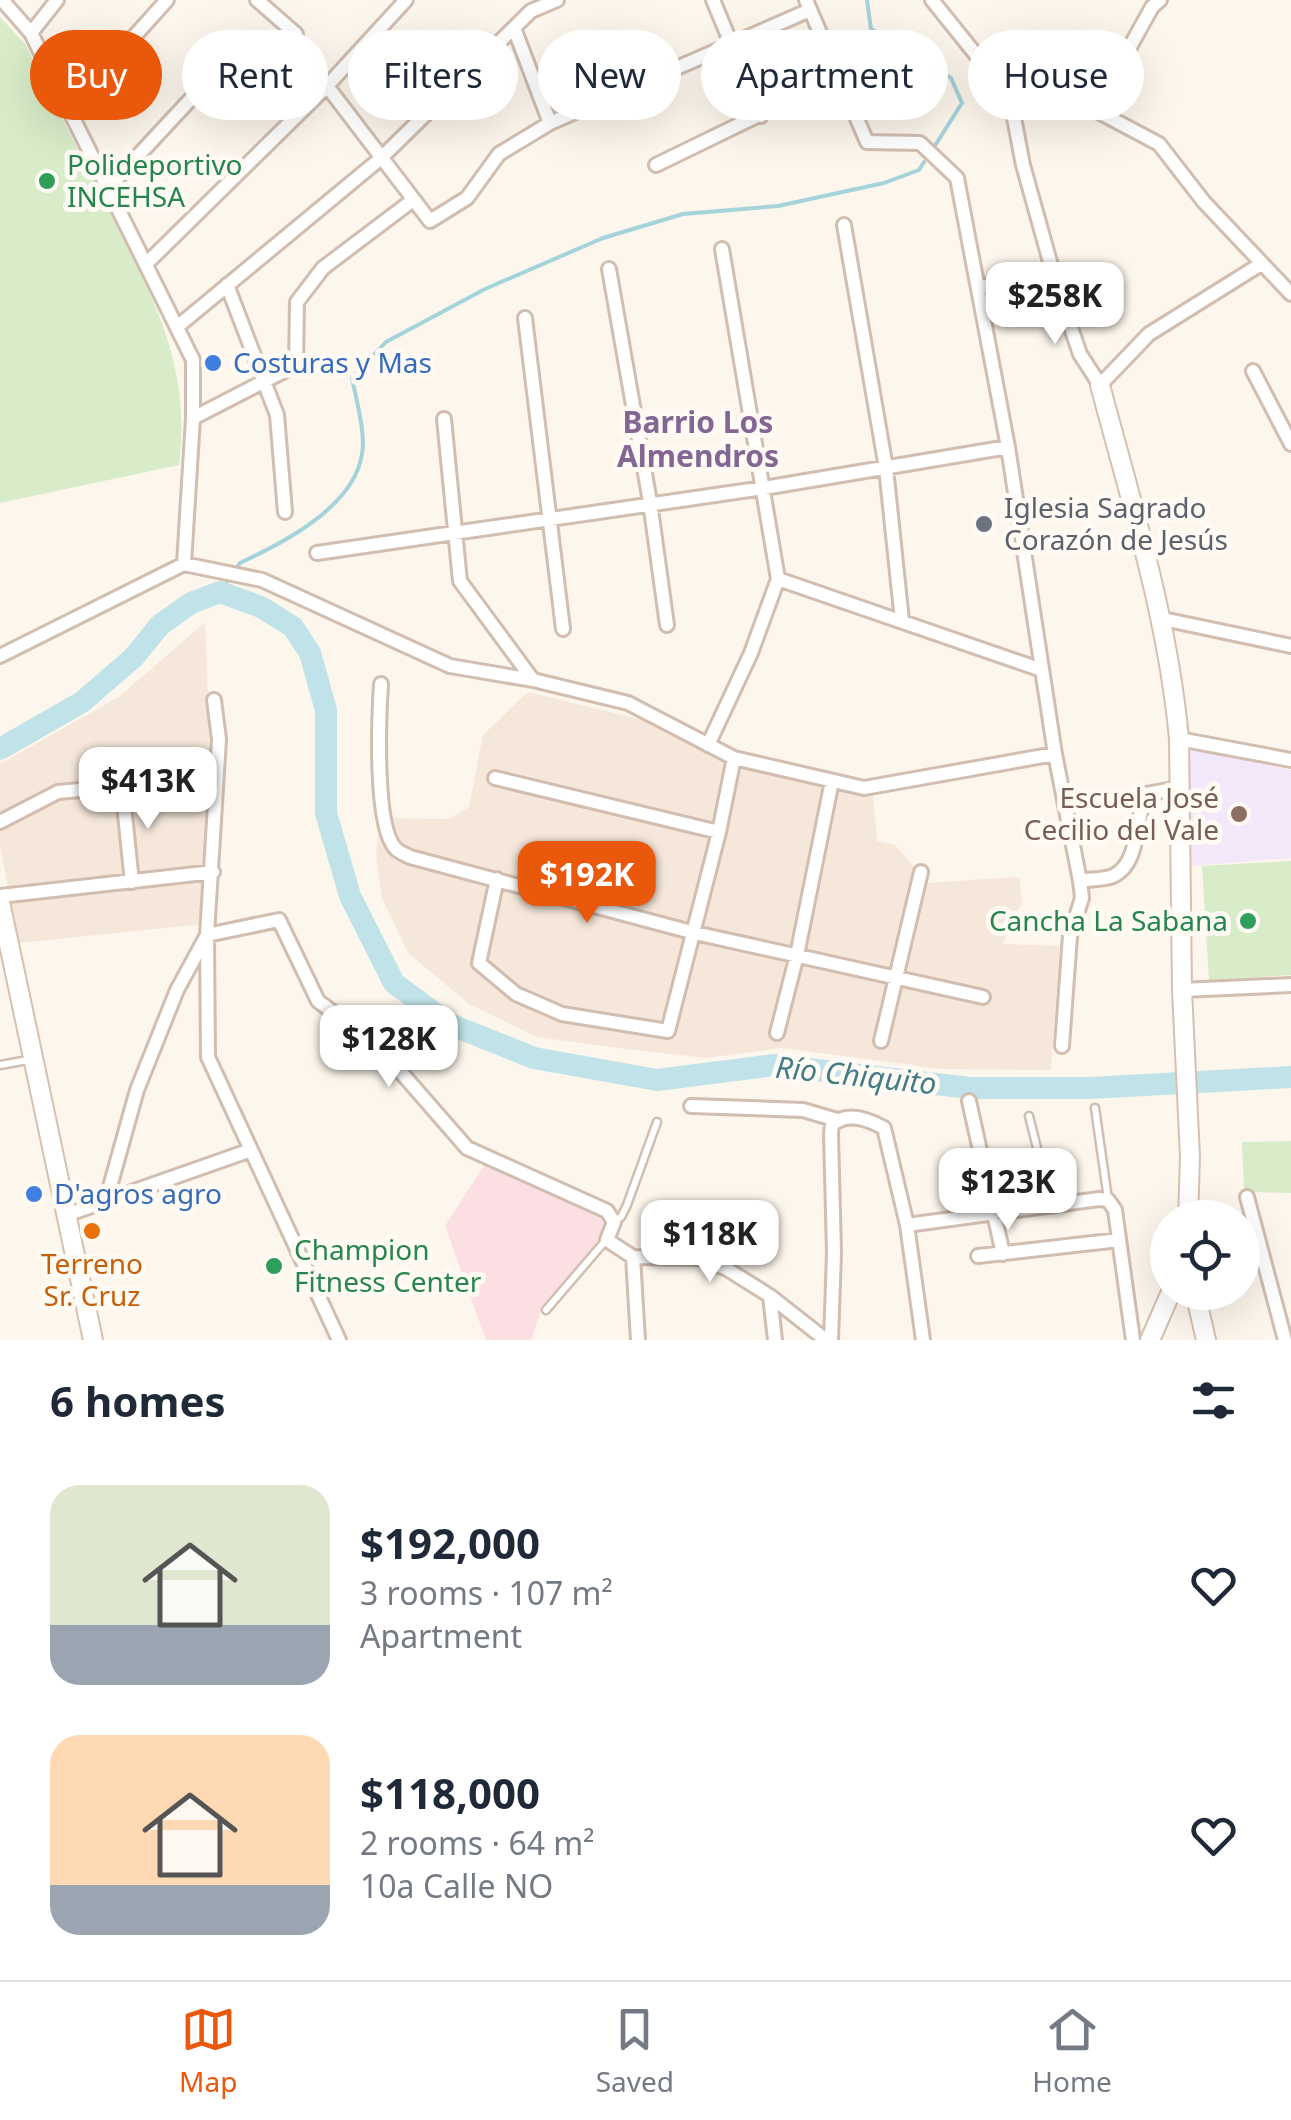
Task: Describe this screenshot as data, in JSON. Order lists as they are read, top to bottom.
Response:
{
  "districts": ["Barrio Los Almendros"],
  "water": ["Río Chiquito"],
  "places": [
    "Polideportivo INCEHSA",
    "Costuras y Mas",
    "Iglesia Sagrado Corazón de Jesús",
    "Escuela José Cecilio del Vale",
    "Cancha La Sabana",
    "D'agros agro",
    "Terreno Sr. Cruz",
    "Champion Fitness Center"
  ],
  "page": {
    "chip": [
      "Buy",
      "Rent",
      "Filters",
      "New",
      "Apartment",
      "House"
    ],
    "price": [
      "$258K",
      "$413K",
      "$192K",
      "$128K",
      "$123K",
      "$118K"
    ],
    "heading": "6 homes",
    "list": [
      {
        "name": "$192,000",
        "note": "3 rooms · 107 m² · Apartment"
      },
      {
        "name": "$118,000",
        "note": "2 rooms · 64 m² · 10a Calle NO"
      }
    ],
    "tabs": ["Map", "Saved", "Home"]
  }
}
